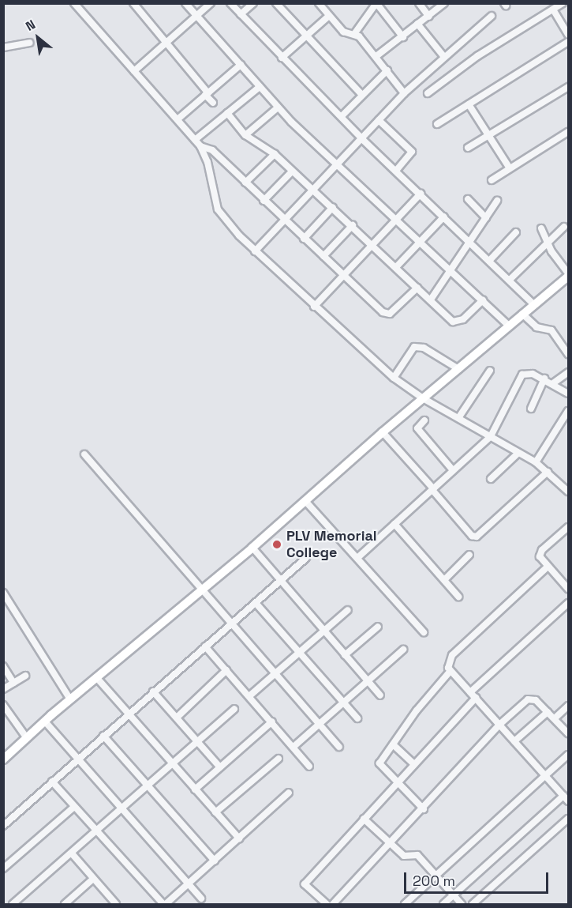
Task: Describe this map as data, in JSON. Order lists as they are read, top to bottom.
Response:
{
  "places": ["PLV Memorial College"],
  "scale_bar": "200 m",
  "north": "top left"
}
